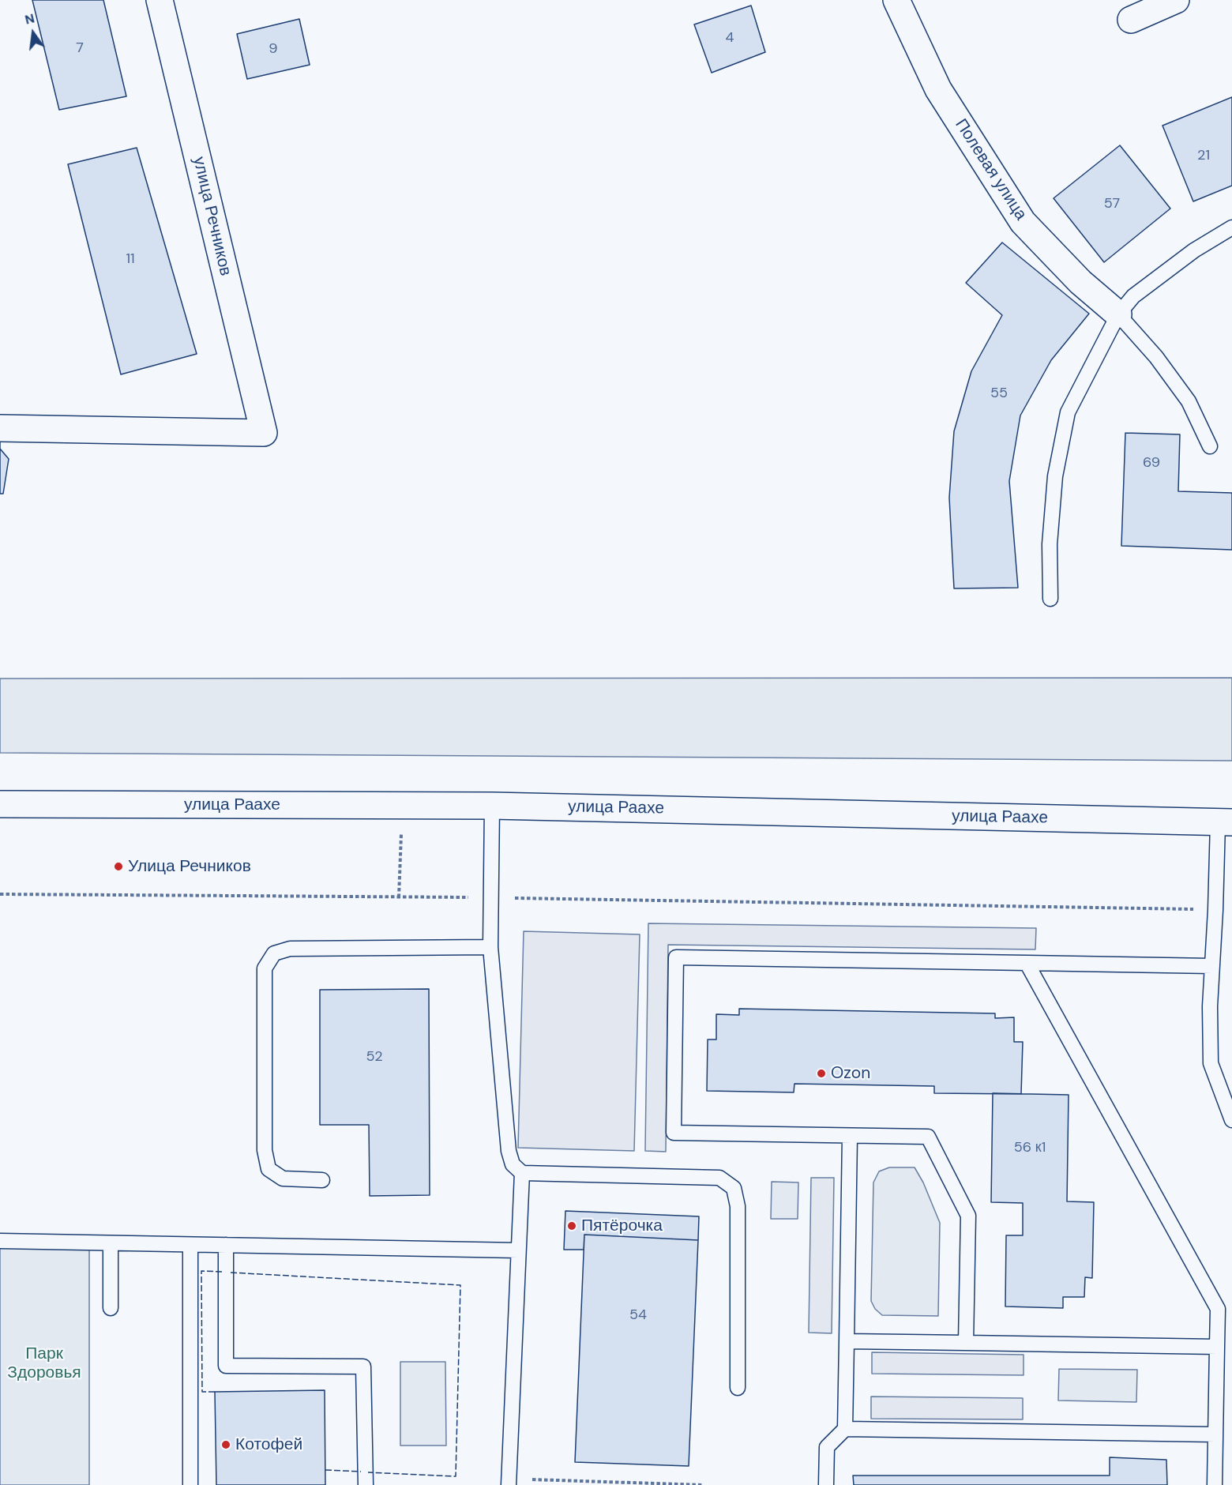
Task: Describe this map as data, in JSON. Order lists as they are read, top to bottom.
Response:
{
  "streets": {
    "main road": ["Полевая улица", "улица Речников", "улица Раахе"]
  },
  "parks": ["Парк Здоровья"],
  "places": [
    "Улица Речников",
    "Ozon",
    "Пятёрочка",
    "Котофей"
  ],
  "house_numbers": [
    "4",
    "7",
    "9",
    "21",
    "57",
    "11",
    "55",
    "69",
    "52",
    "56 к1",
    "54"
  ],
  "north": "top"
}
